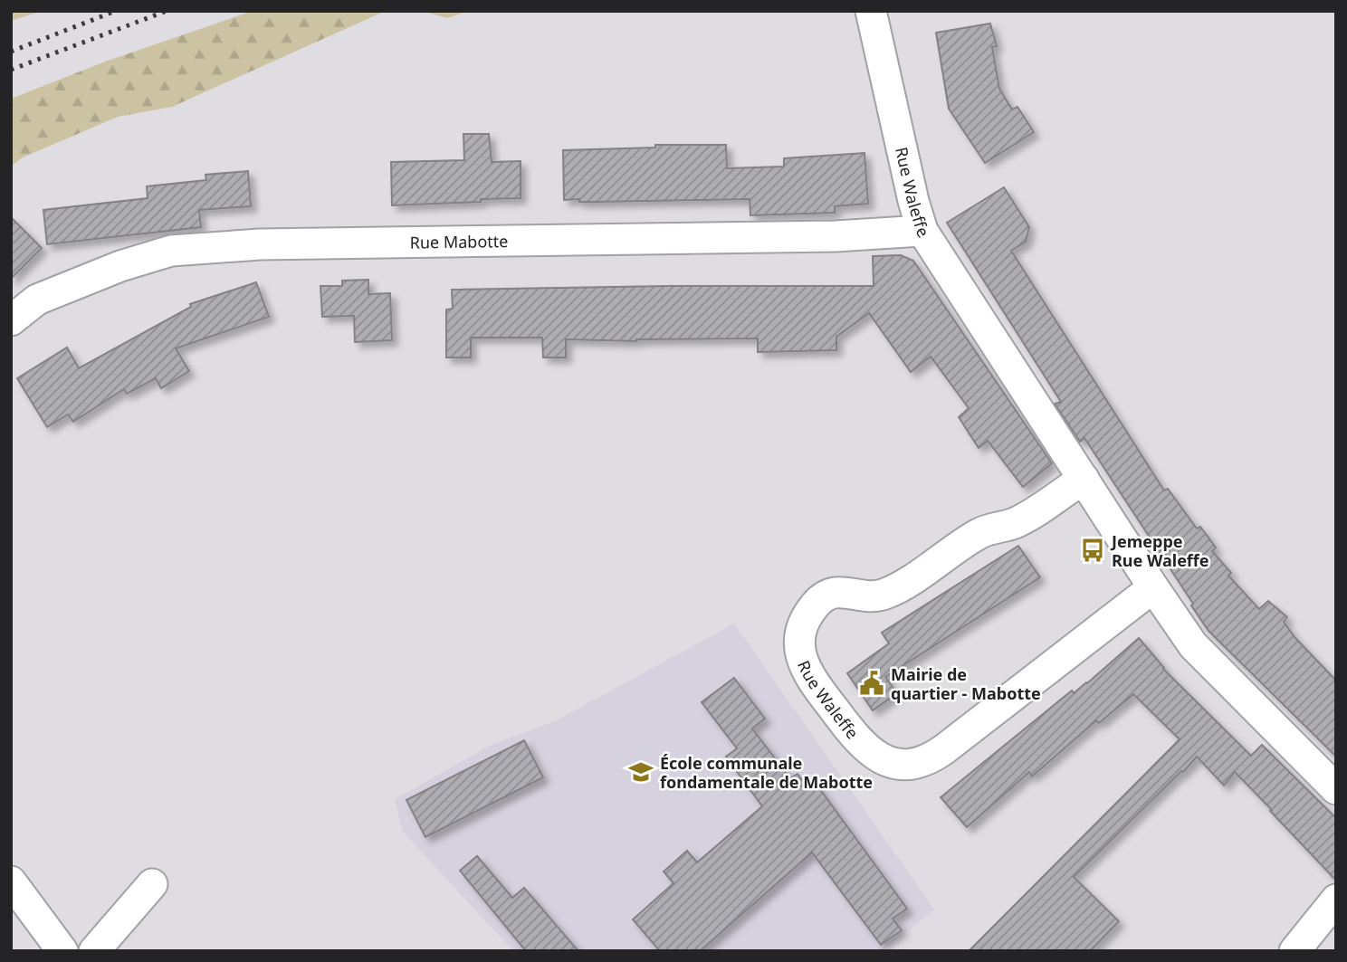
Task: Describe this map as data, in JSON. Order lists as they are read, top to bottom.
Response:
{
  "streets": {
    "street": ["Rue Waleffe", "Rue Mabotte"]
  },
  "crossings": [
    ["Rue Waleffe", "Rue Mabotte"]
  ],
  "places": {
    "bus stop": ["Jemeppe Rue Waleffe"],
    "public building": ["Mairie de quartier - Mabotte"],
    "school or university": ["École communale fondamentale de Mabotte"]
  }
}
